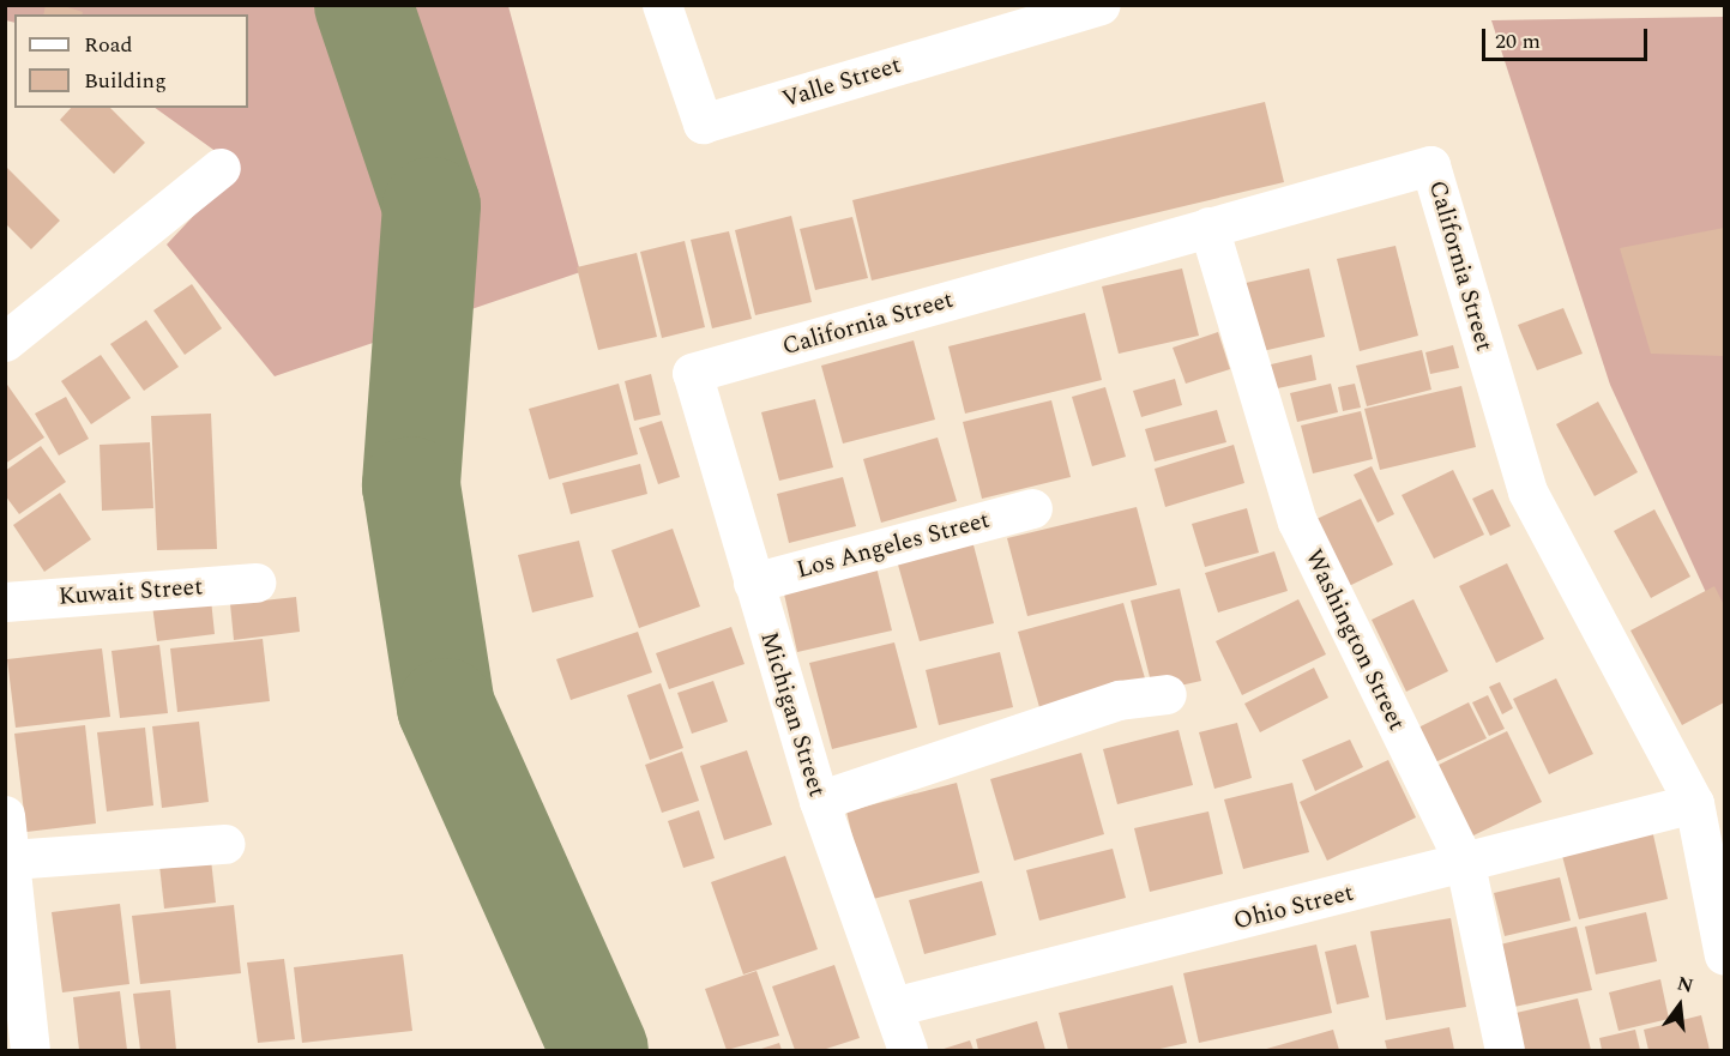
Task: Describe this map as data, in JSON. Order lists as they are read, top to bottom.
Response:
{
  "streets": {
    "street": [
      "Valle Street",
      "California Street",
      "Los Angeles Street",
      "Kuwait Street",
      "Washington Street",
      "Michigan Street",
      "Ohio Street"
    ]
  },
  "crossings": [
    ["California Street", "Washington Street"],
    ["California Street", "Michigan Street"],
    ["California Street", "Ohio Street"],
    ["Los Angeles Street", "Michigan Street"],
    ["Washington Street", "Ohio Street"],
    ["Michigan Street", "Ohio Street"]
  ],
  "legend": ["Road", "Building"],
  "scale_bar": "20 m",
  "north": "top"
}
